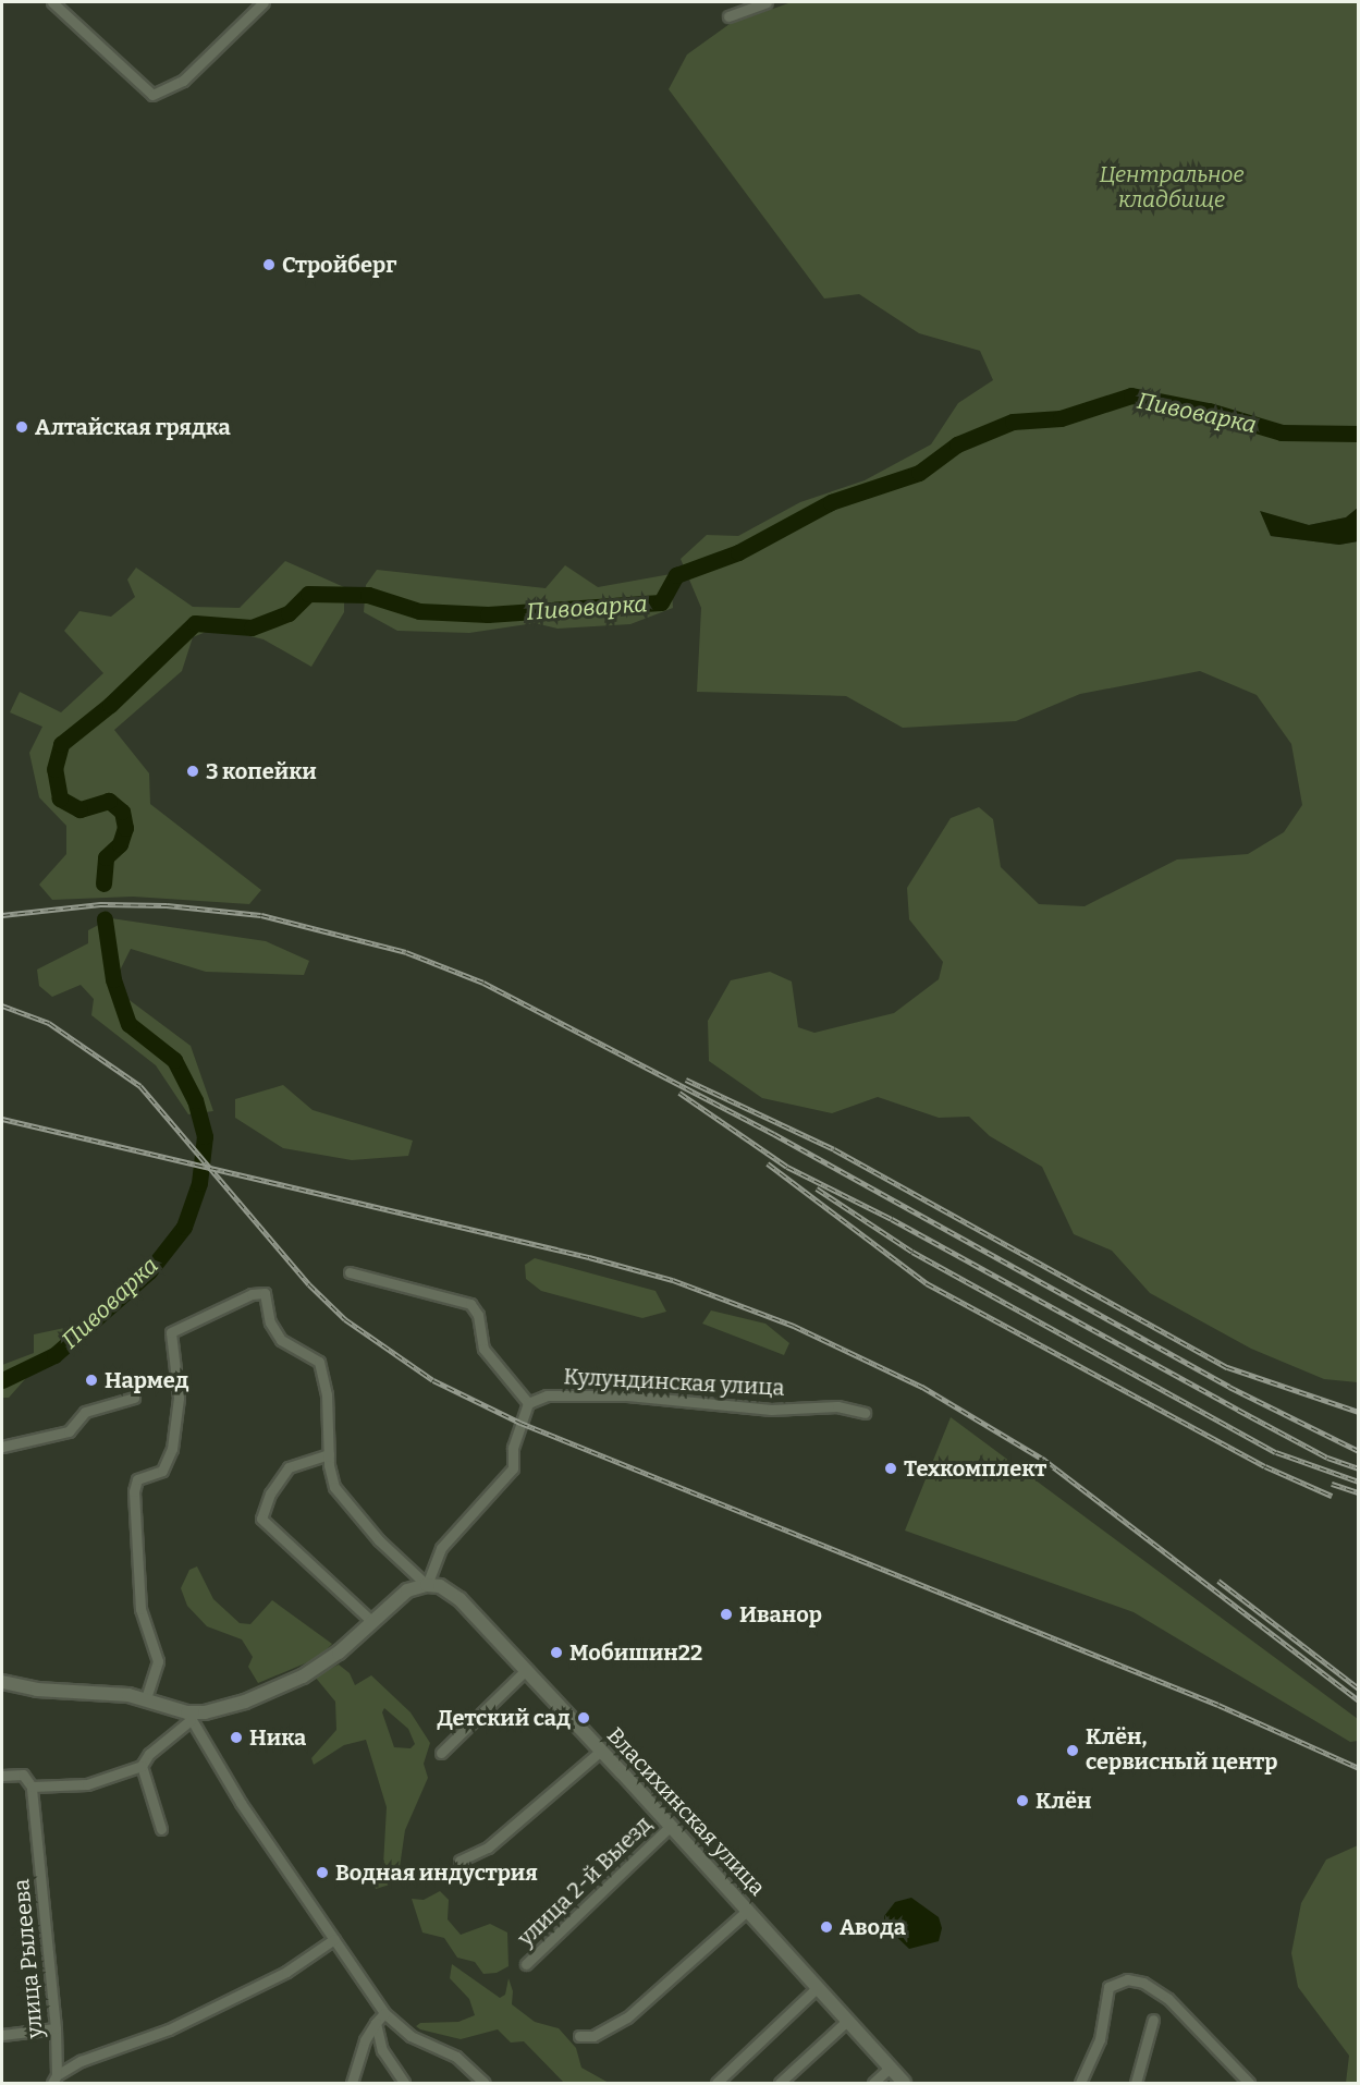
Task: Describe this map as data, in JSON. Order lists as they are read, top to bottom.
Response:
{
  "streets": {
    "street": [
      "Кулундинская улица",
      "Власихинская улица",
      "улица 2-й Выезд",
      "улица Рылеева"
    ]
  },
  "crossings": [
    ["Власихинская улица", "улица 2-й Выезд"]
  ],
  "water": ["Пивоварка"],
  "parks": ["Центральное кладбище"],
  "places": [
    "Стройберг",
    "Алтайская грядка",
    "3 копейки",
    "Нармед",
    "Техкомплект",
    "Иванор",
    "Мобишин22",
    "Детский сад",
    "Ника",
    "Клён, сервисный центр",
    "Клён",
    "Водная индустрия",
    "Авода"
  ]
}
